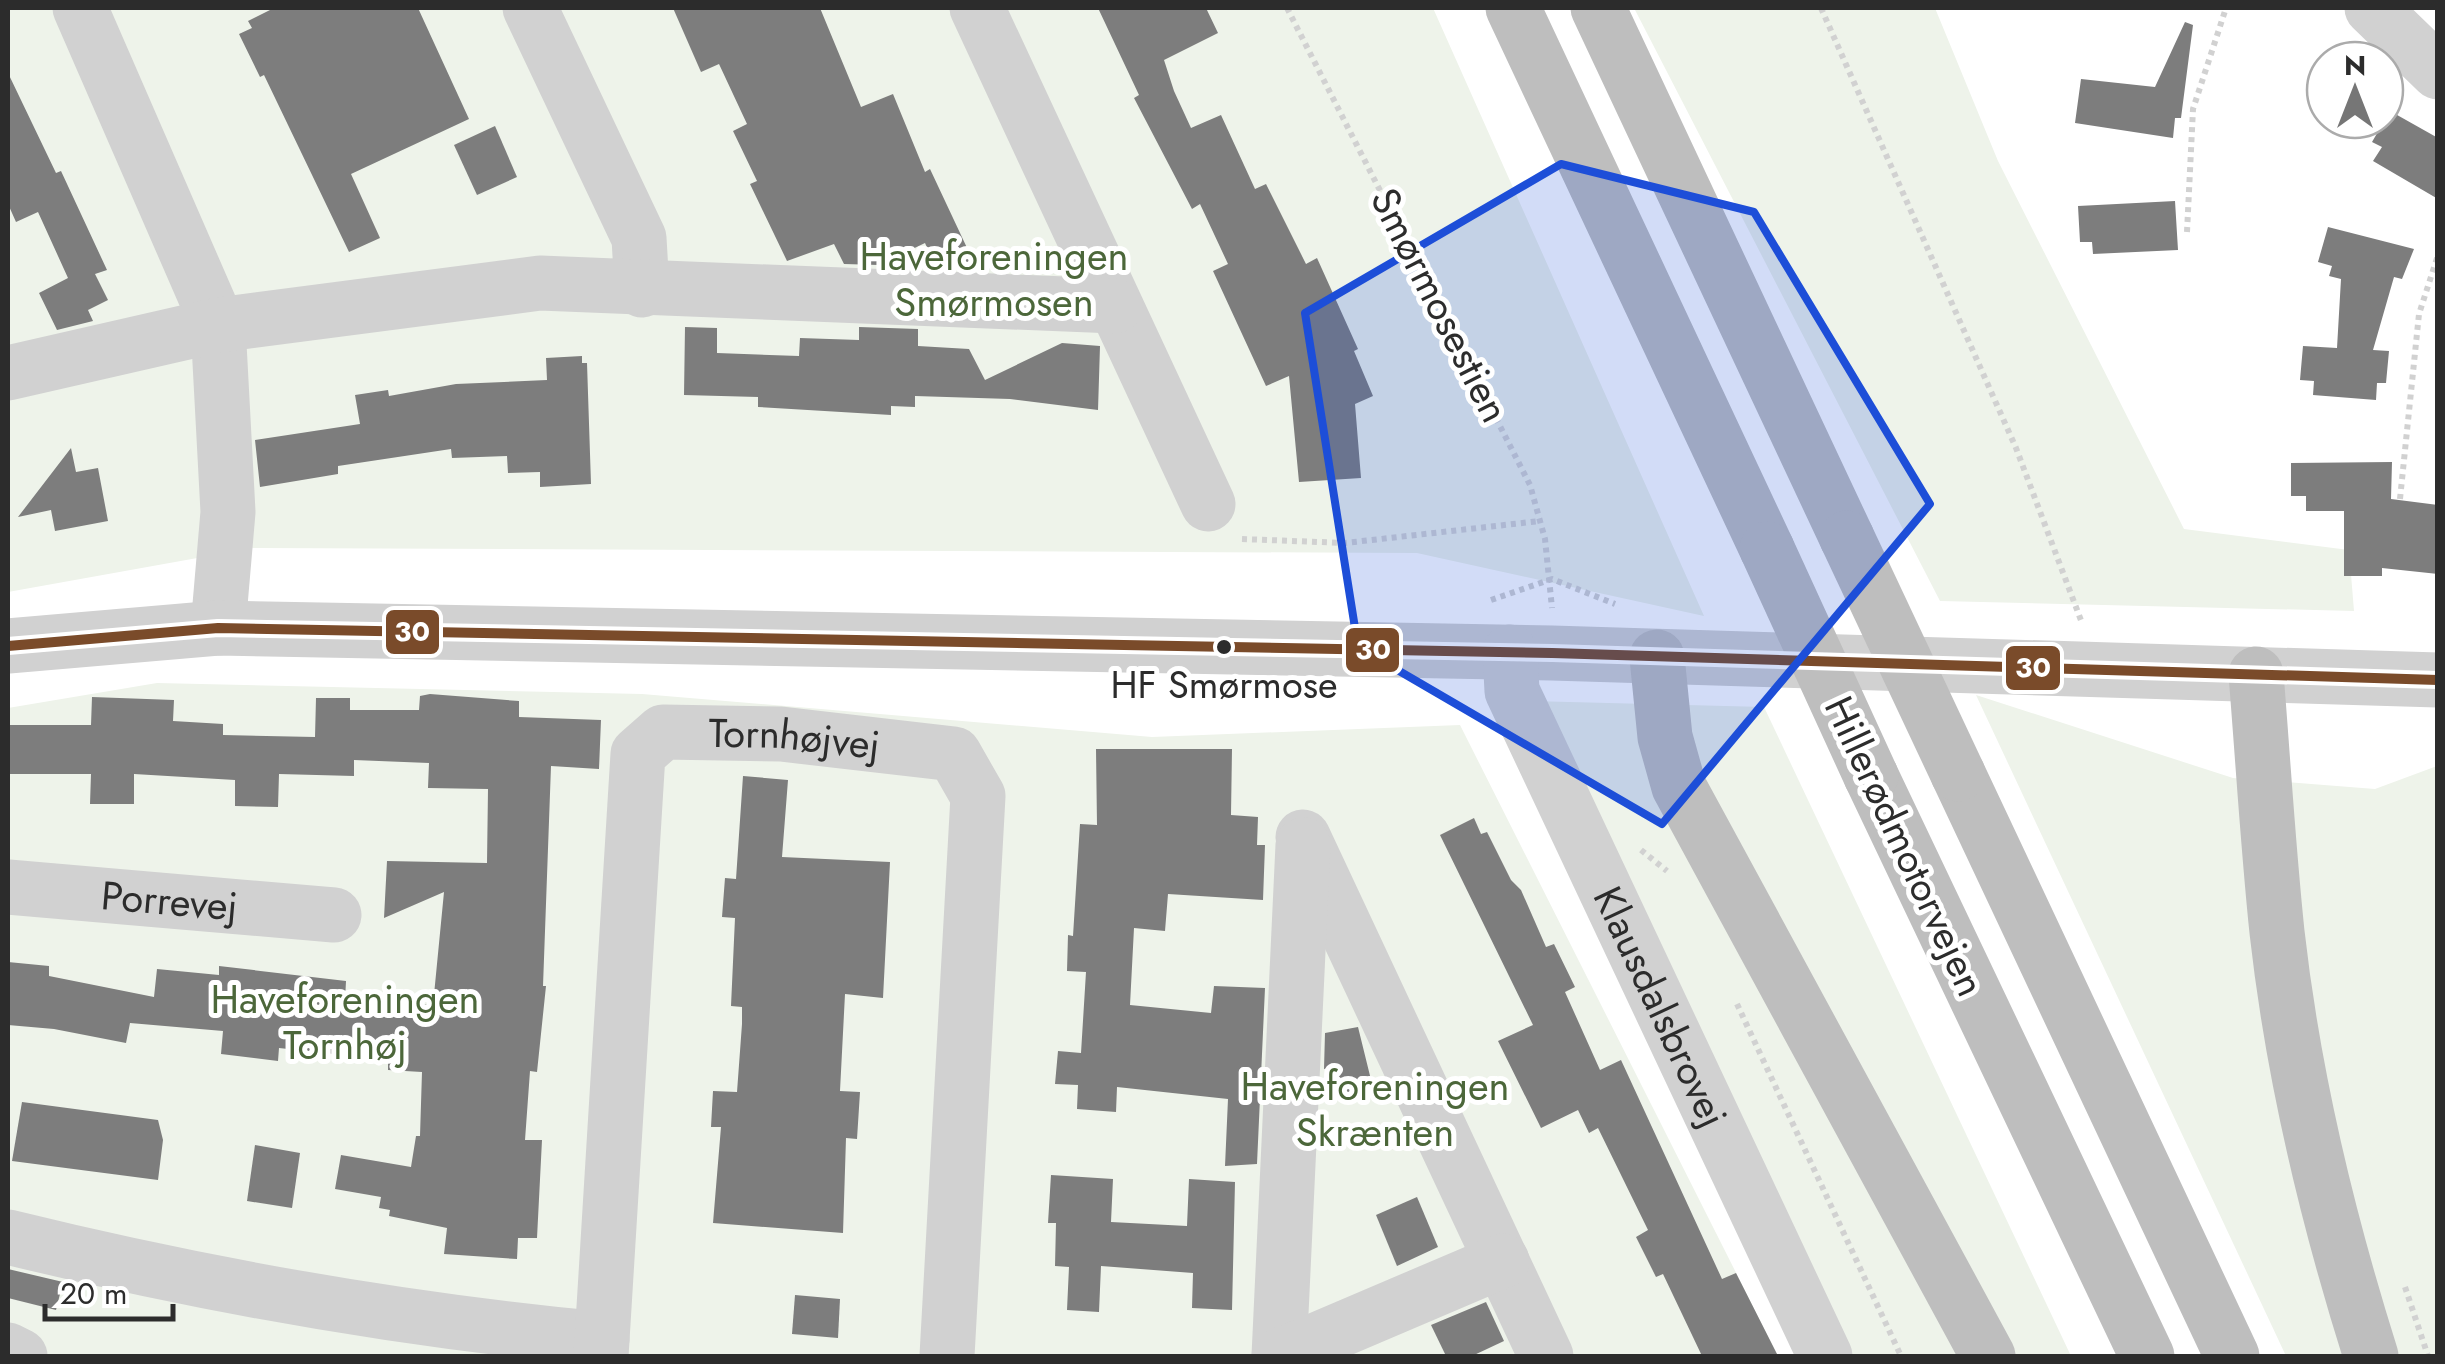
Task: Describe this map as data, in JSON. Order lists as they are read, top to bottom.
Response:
{
  "streets": {
    "highway": ["Hillerødmotorvejen"],
    "street": ["Tornhøjvej", "Porrevej", "Klausdalsbrovej"],
    "path": ["Smørmosestien"]
  },
  "parks": ["Haveforeningen Smørmosen", "Haveforeningen Tornhøj", "Haveforeningen Skrænten"],
  "places": ["HF Smørmose"],
  "lines": ["transit line 30"],
  "scale_bar": "20 m",
  "north": "top"
}
